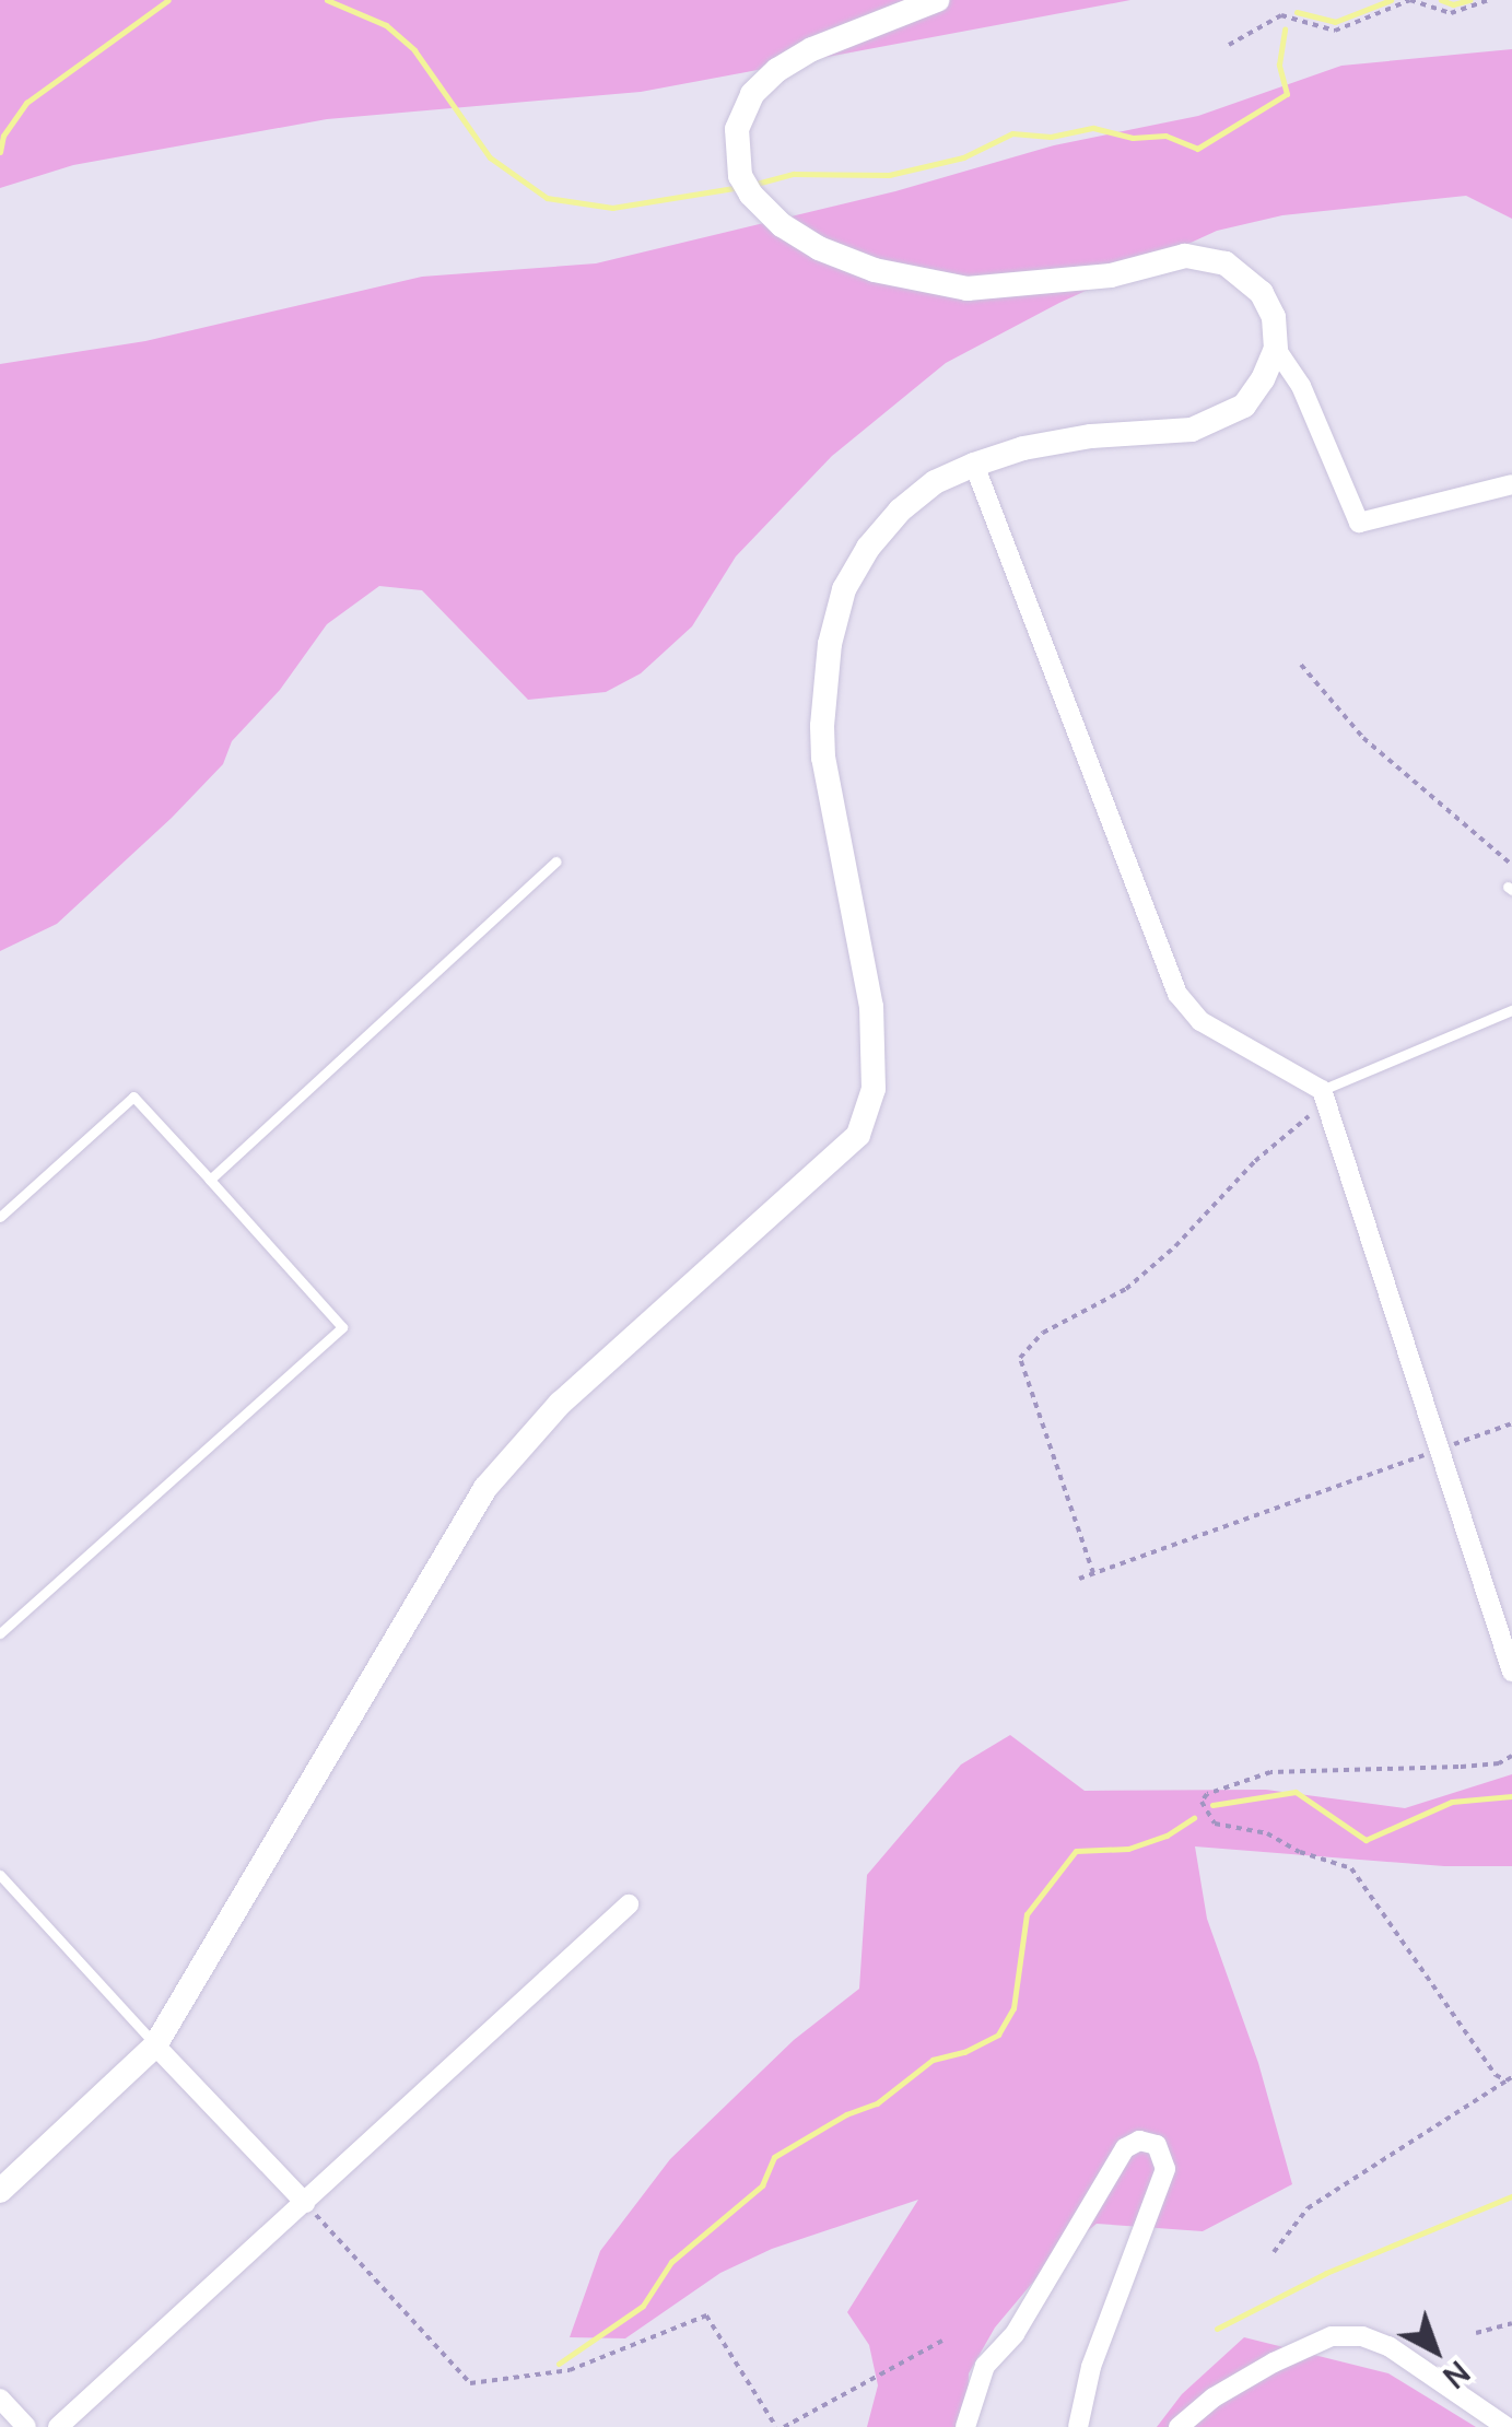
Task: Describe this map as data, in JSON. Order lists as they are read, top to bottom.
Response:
{
  "north": "bottom right"
}
